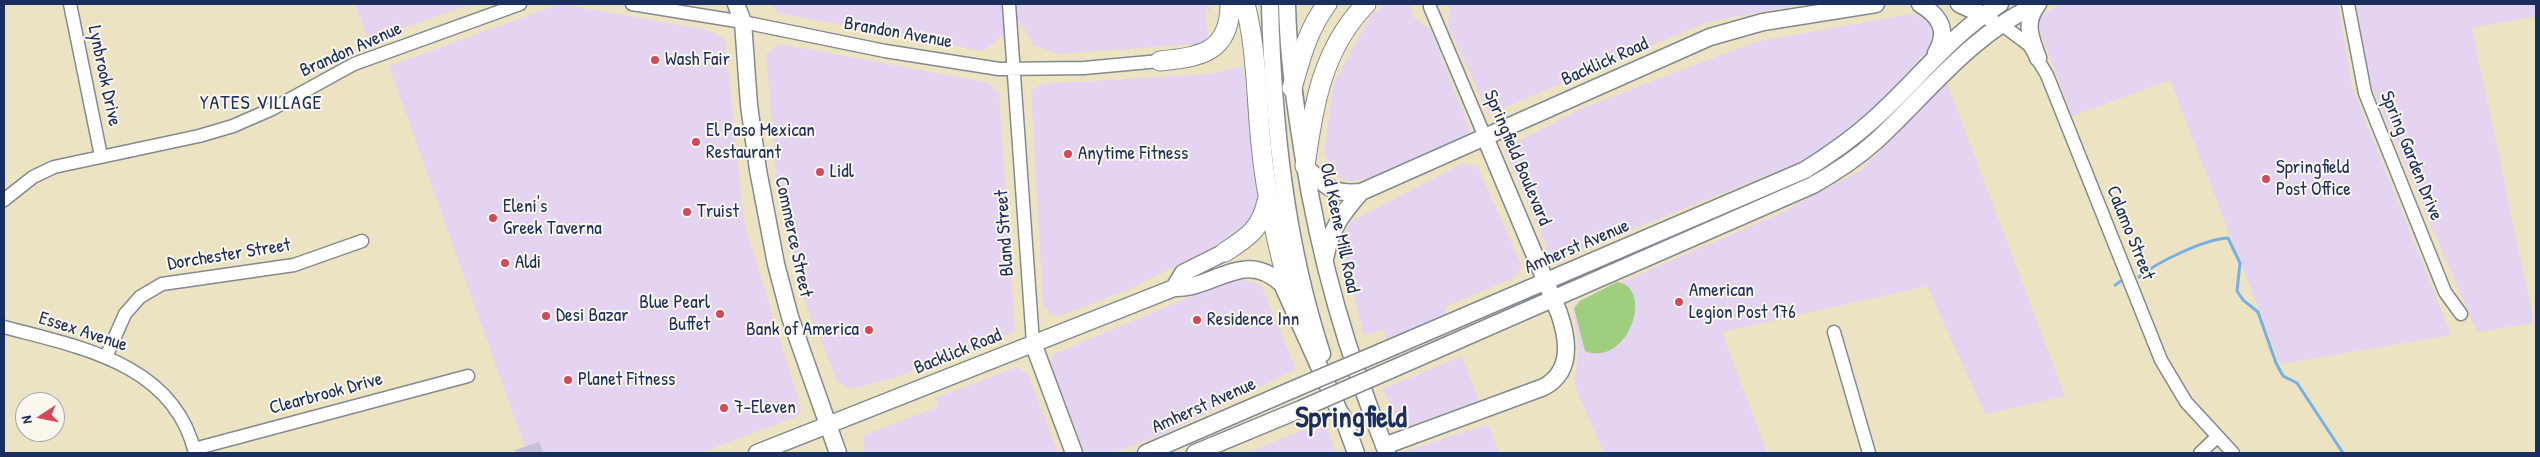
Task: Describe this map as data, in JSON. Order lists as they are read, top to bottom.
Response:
{
  "streets": {
    "main road": [
      "Backlick Road",
      "Springfield Boulevard",
      "Old Keene Mill Road",
      "Bland Street",
      "Commerce Street",
      "Amherst Avenue"
    ],
    "street": [
      "Brandon Avenue",
      "Lynbrook Drive",
      "Spring Garden Drive",
      "Calamo Street",
      "Dorchester Street",
      "Essex Avenue",
      "Clearbrook Drive"
    ]
  },
  "crossings": [
    ["Brandon Avenue", "Lynbrook Drive"],
    ["Brandon Avenue", "Bland Street"],
    ["Brandon Avenue", "Commerce Street"],
    ["Backlick Road", "Springfield Boulevard"],
    ["Backlick Road", "Bland Street"],
    ["Backlick Road", "Commerce Street"],
    ["Springfield Boulevard", "Old Keene Mill Road"],
    ["Springfield Boulevard", "Amherst Avenue"],
    ["Calamo Street", "Amherst Avenue"],
    ["Dorchester Street", "Essex Avenue"],
    ["Essex Avenue", "Clearbrook Drive"]
  ],
  "districts": ["YATES VILLAGE", "Springfield"],
  "places": [
    "Wash Fair",
    "El Paso Mexican Restaurant",
    "Anytime Fitness",
    "Lidl",
    "Springfield Post Office",
    "Truist",
    "Eleni's Greek Taverna",
    "Aldi",
    "American Legion Post 176",
    "Blue Pearl Buffet",
    "Desi Bazar",
    "Residence Inn",
    "Bank of America",
    "Planet Fitness",
    "7-Eleven"
  ],
  "north": "left"
}
